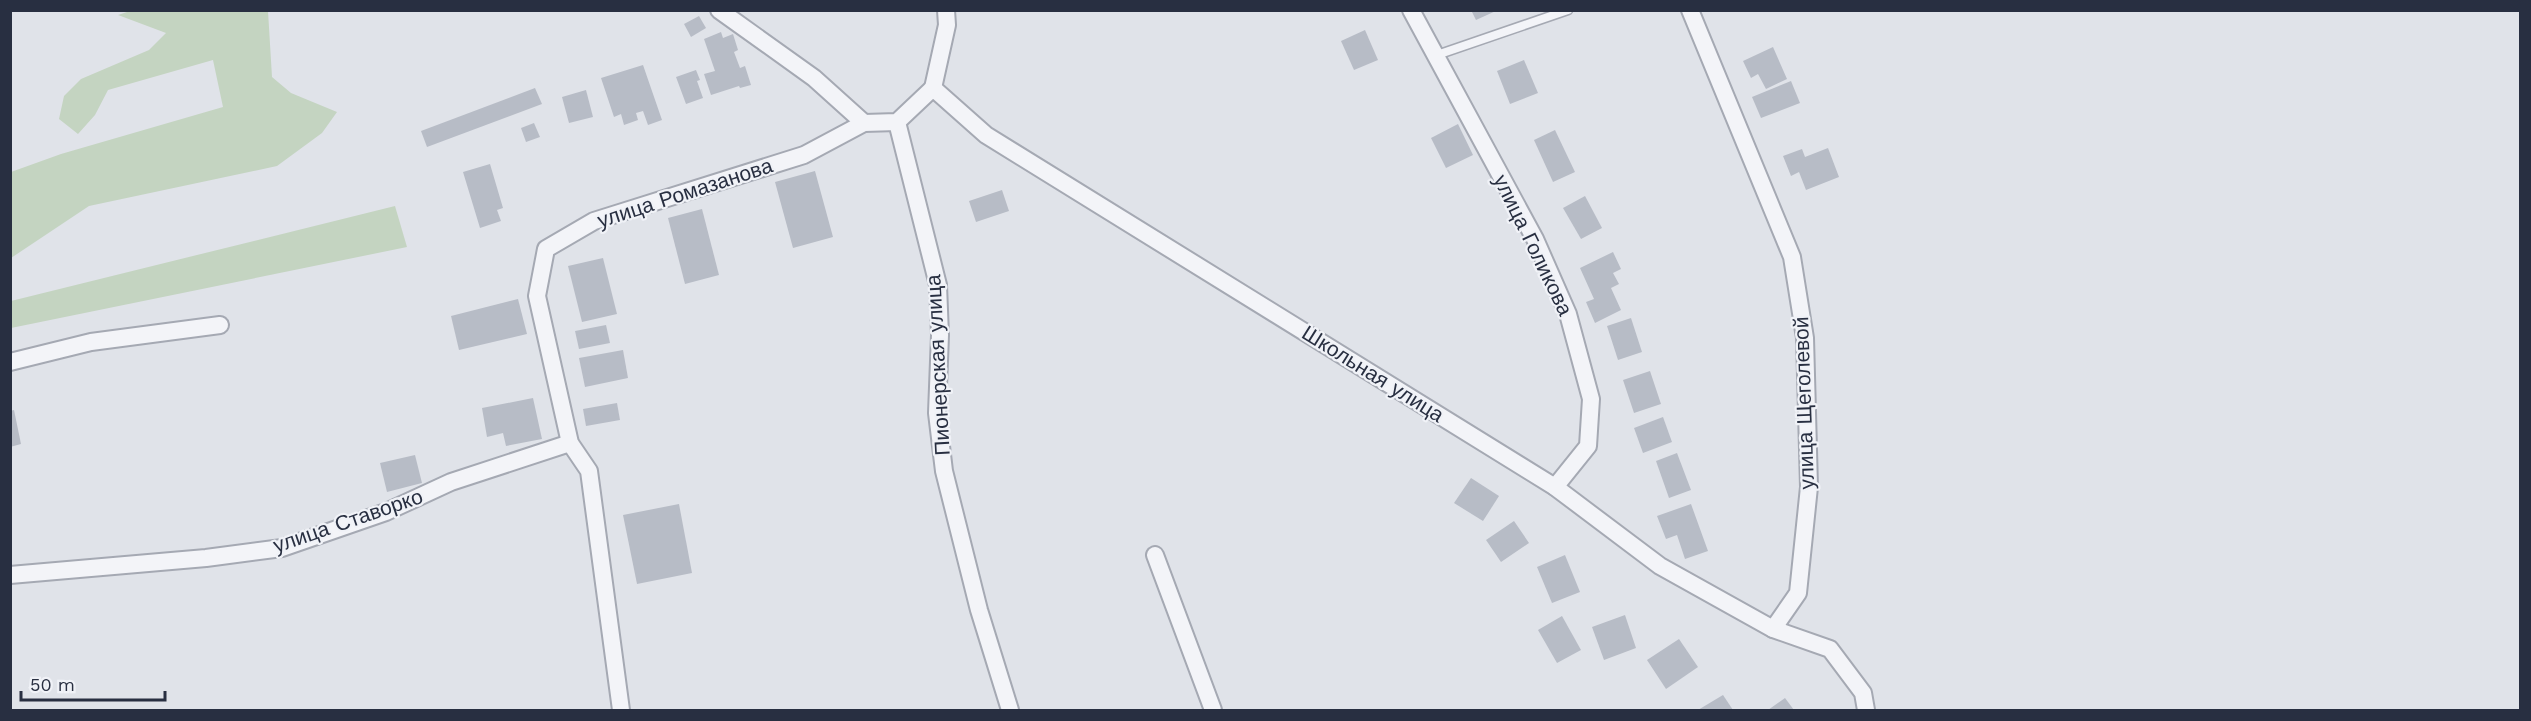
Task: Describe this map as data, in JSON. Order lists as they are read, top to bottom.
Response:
{
  "streets": {
    "street": [
      "улица Ромазанова",
      "улица Голикова",
      "Пионерская улица",
      "Школьная улица",
      "улица Щеголевой",
      "улица Ставорко"
    ]
  },
  "crossings": [
    ["улица Ромазанова", "улица Ставорко"],
    ["улица Голикова", "Школьная улица"],
    ["Школьная улица", "улица Щеголевой"]
  ],
  "scale_bar": "50 m"
}
